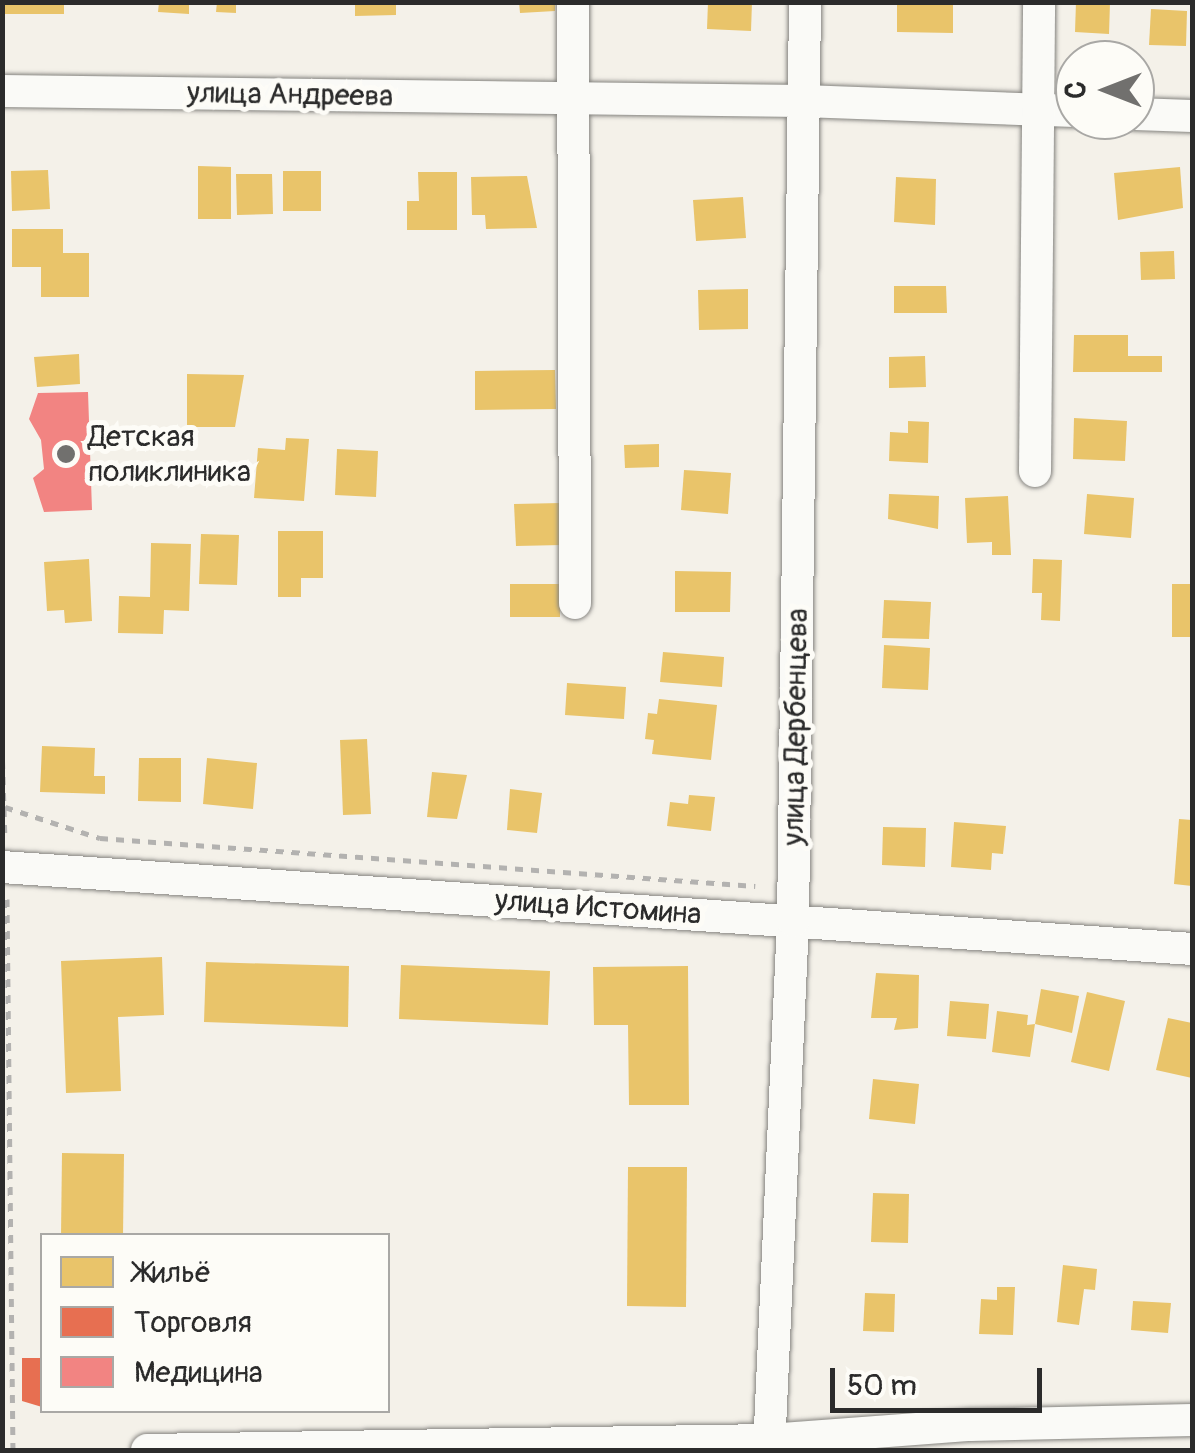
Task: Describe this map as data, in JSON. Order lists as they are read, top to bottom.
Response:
{
  "streets": {
    "street": ["улица Андреева", "улица Дербенцева", "улица Истомина"]
  },
  "crossings": [
    ["улица Андреева", "улица Дербенцева"],
    ["улица Дербенцева", "улица Истомина"]
  ],
  "places": ["Детская поликлиника"],
  "legend": ["Жильё", "Торговля", "Медицина"],
  "scale_bar": "50 m",
  "north": "left"
}
